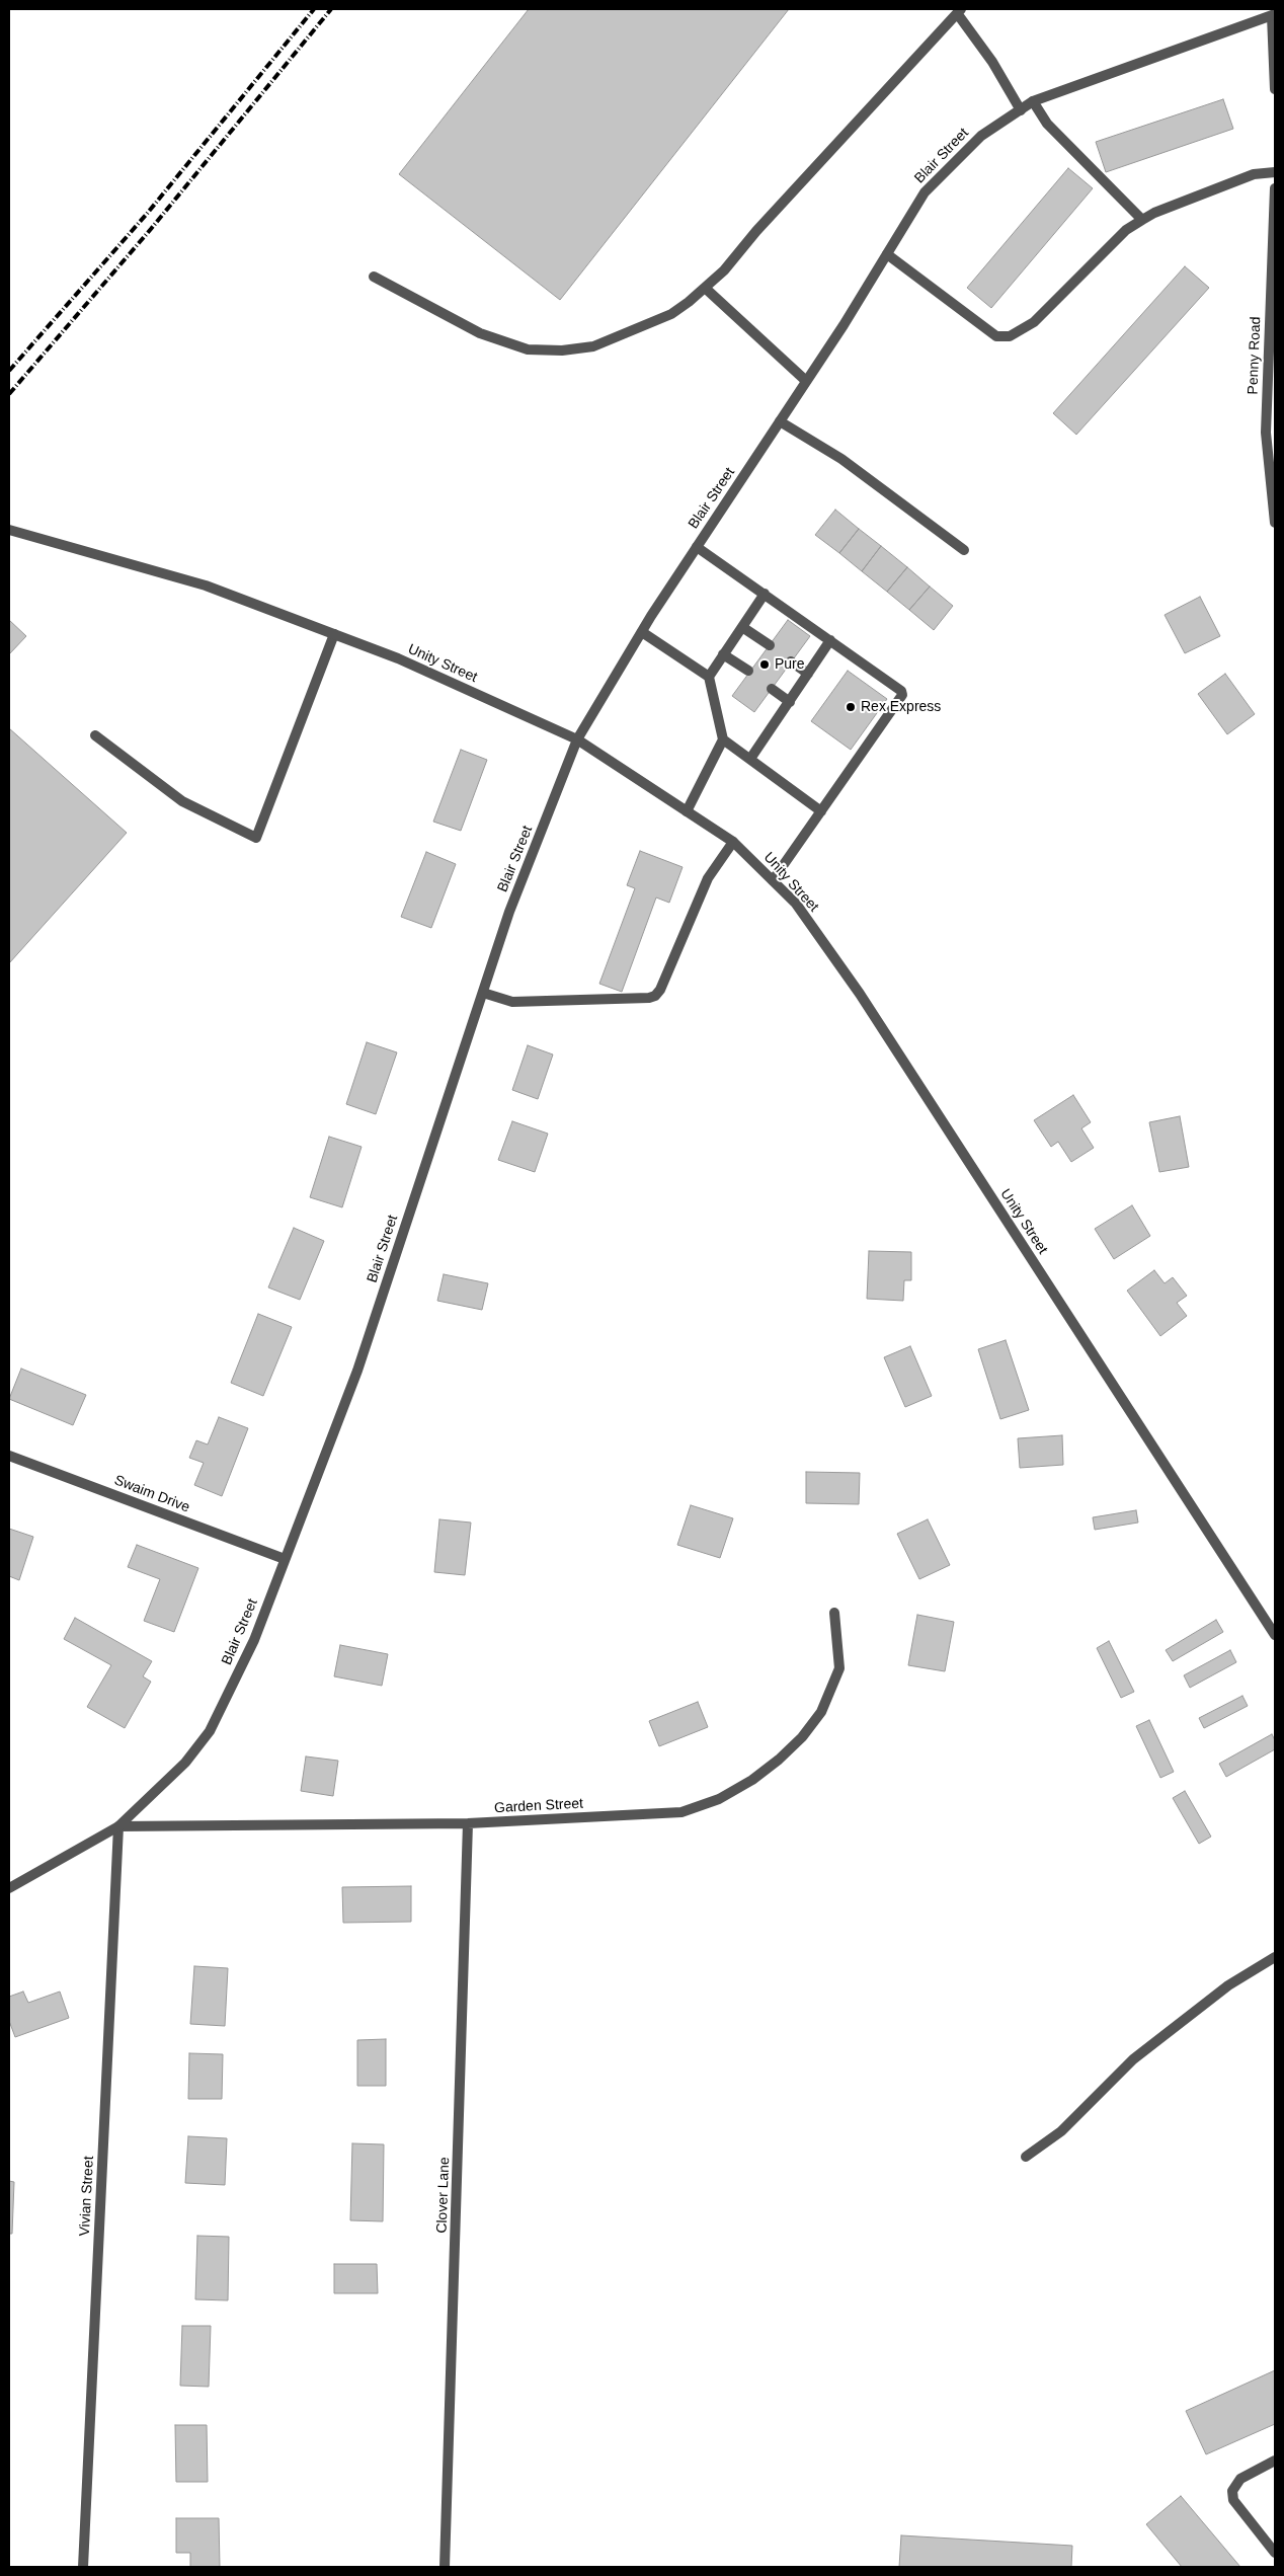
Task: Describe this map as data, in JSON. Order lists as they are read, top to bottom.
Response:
{
  "streets": {
    "street": [
      "Blair Street",
      "Penny Road",
      "Unity Street",
      "Swaim Drive",
      "Garden Street",
      "Clover Lane",
      "Vivian Street"
    ]
  },
  "crossings": [
    ["Blair Street", "Unity Street"],
    ["Blair Street", "Swaim Drive"],
    ["Blair Street", "Garden Street"],
    ["Blair Street", "Vivian Street"],
    ["Garden Street", "Clover Lane"],
    ["Garden Street", "Vivian Street"]
  ],
  "places": ["Pure", "Rex Express"]
}
